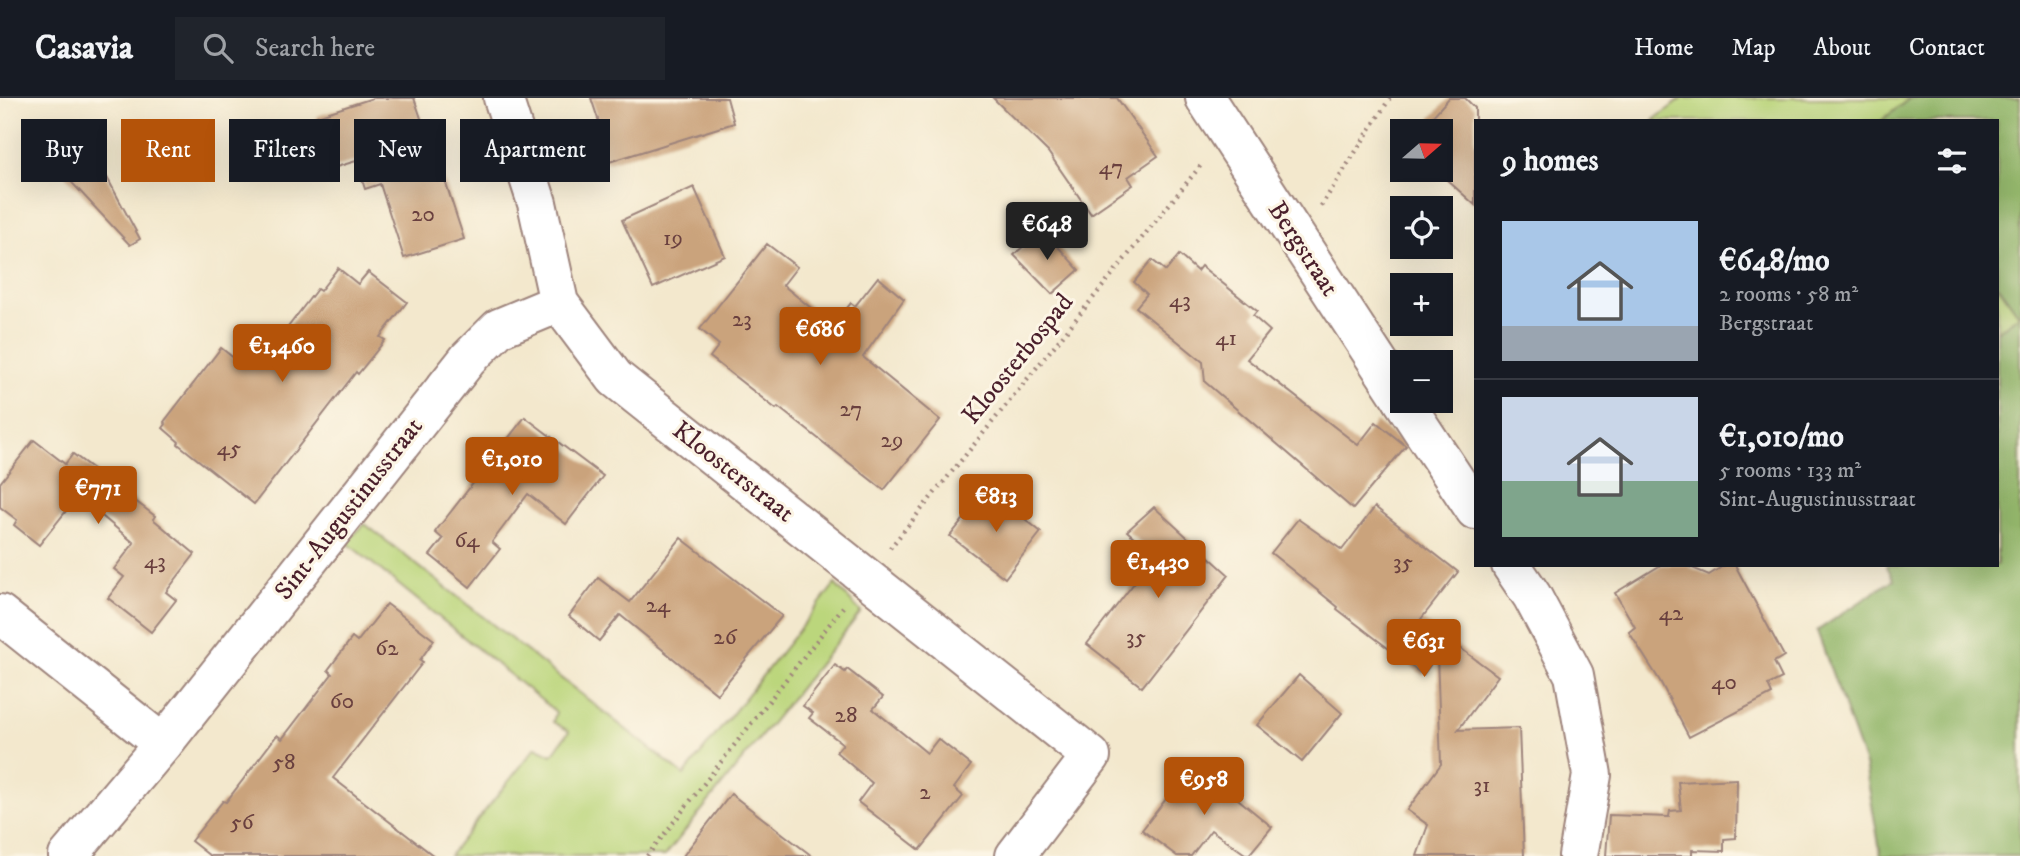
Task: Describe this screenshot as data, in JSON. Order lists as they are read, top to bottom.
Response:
{
  "streets": {
    "street": ["Bergstraat", "Kloosterstraat", "Sint-Augustinusstraat"],
    "path": ["Kloosterbospad"]
  },
  "crossings": [
    ["Bergstraat", "Kloosterbospad"],
    ["Kloosterbospad", "Kloosterstraat"],
    ["Kloosterstraat", "Sint-Augustinusstraat"]
  ],
  "house_numbers": [
    "47",
    "20",
    "19",
    "43",
    "23",
    "41",
    "27",
    "29",
    "45",
    "64",
    "43",
    "35",
    "24",
    "42",
    "26",
    "35",
    "62",
    "40",
    "60",
    "28",
    "58",
    "31",
    "2",
    "56"
  ],
  "north": "right",
  "page": {
    "header": "Casavia",
    "search": "Search here",
    "nav": [
      "Home",
      "Map",
      "About",
      "Contact"
    ],
    "map_buttons": ["+", "−"],
    "chip": [
      "Buy",
      "Rent",
      "Filters",
      "New",
      "Apartment"
    ],
    "heading": "9 homes",
    "price": [
      "€648",
      "€686",
      "€1,460",
      "€1,010",
      "€771",
      "€813",
      "€1,430",
      "€631",
      "€958"
    ],
    "list": [
      {
        "name": "€648/mo",
        "note": "2 rooms · 58 m² · Bergstraat"
      },
      {
        "name": "€1,010/mo",
        "note": "5 rooms · 133 m² · Sint-Augustinusstraat"
      }
    ]
  }
}
